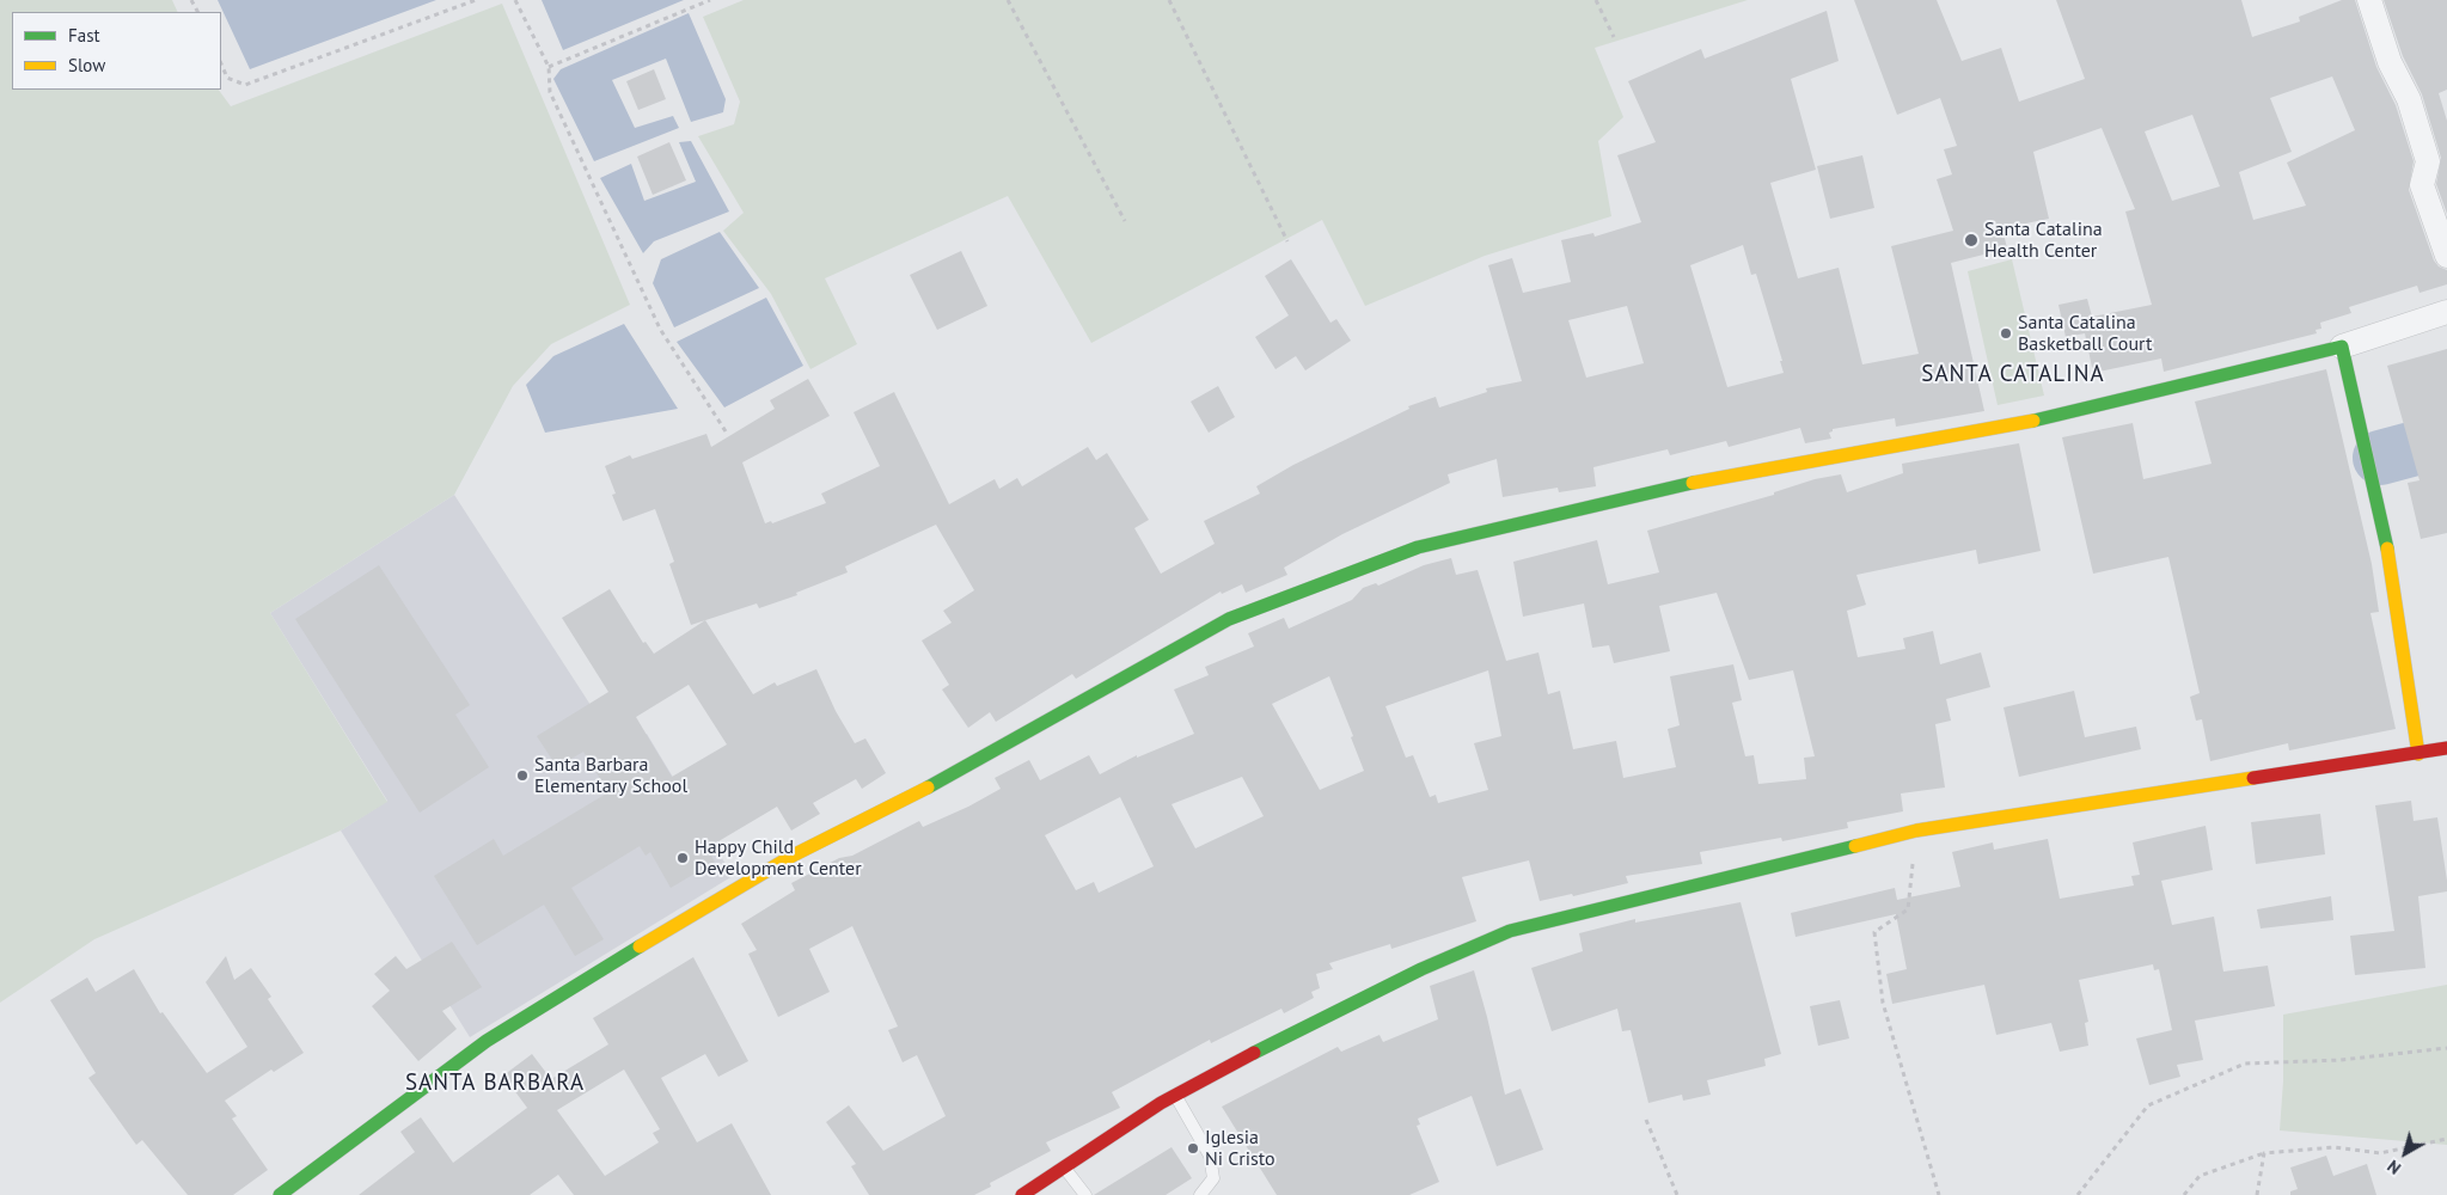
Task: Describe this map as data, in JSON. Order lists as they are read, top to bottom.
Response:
{
  "districts": ["SANTA CATALINA", "SANTA BARBARA"],
  "places": [
    "Santa Catalina Health Center",
    "Santa Catalina Basketball Court",
    "Santa Barbara Elementary School",
    "Happy Child Development Center",
    "Iglesia Ni Cristo"
  ],
  "legend": ["Fast", "Slow"],
  "north": "bottom left"
}
